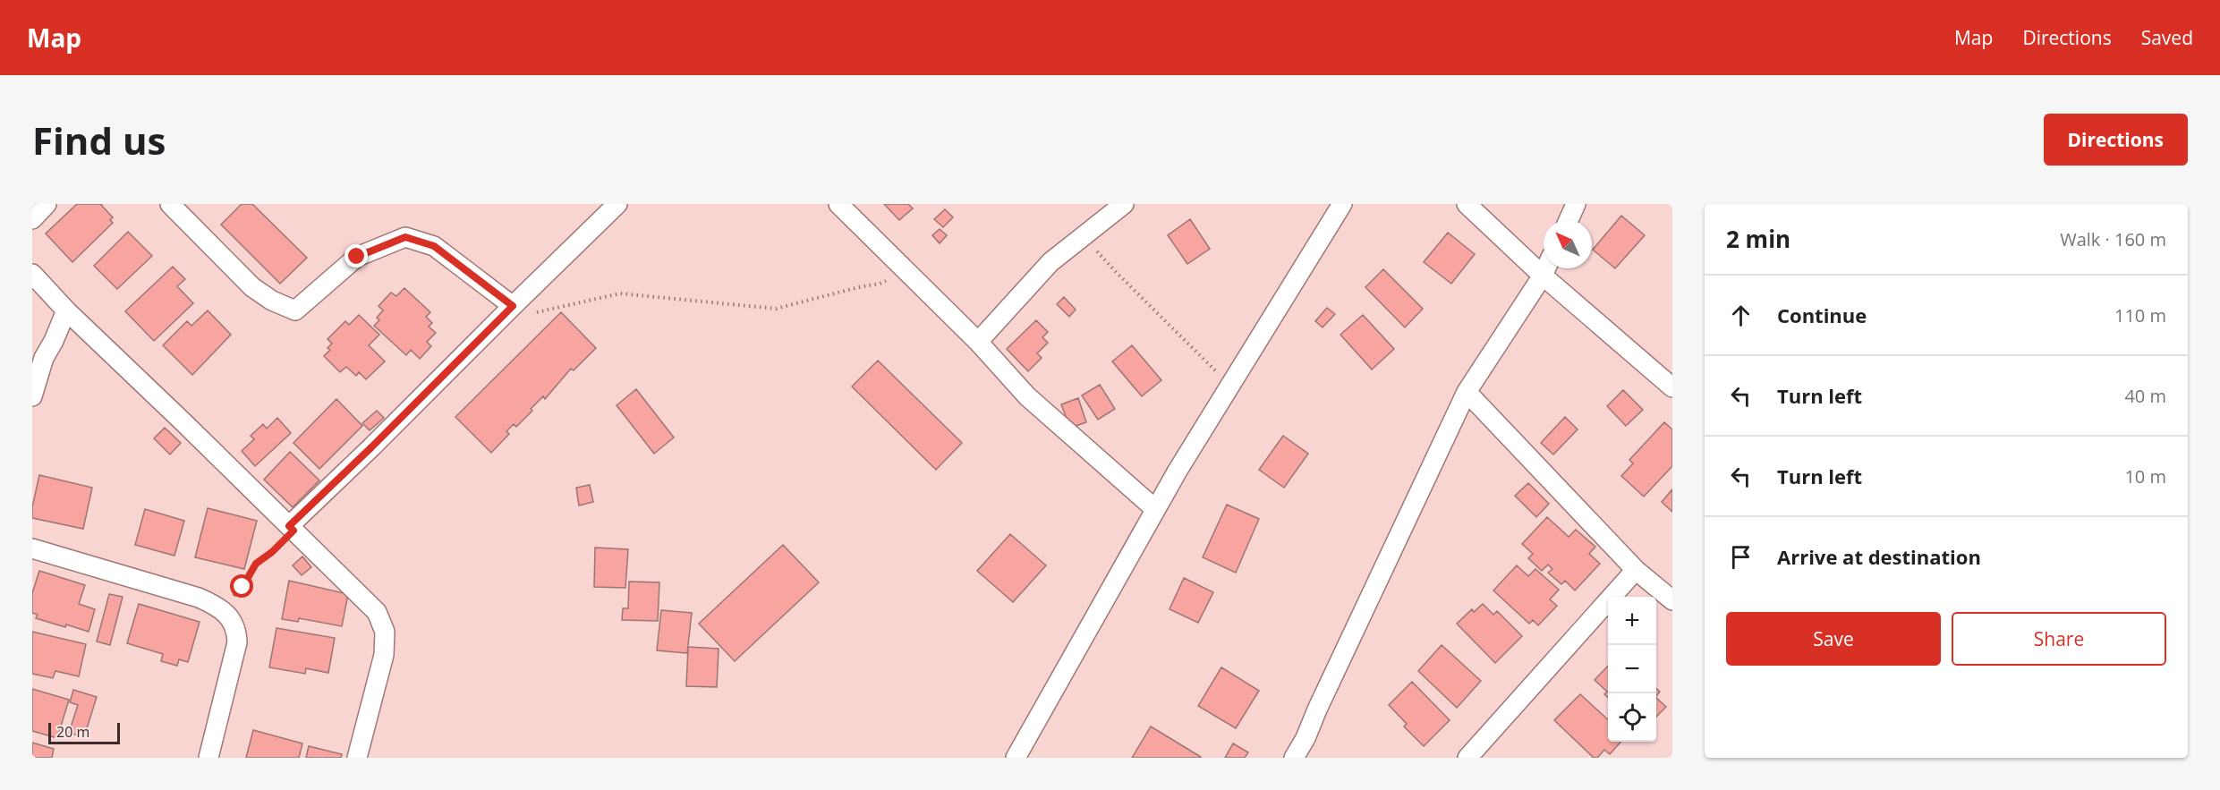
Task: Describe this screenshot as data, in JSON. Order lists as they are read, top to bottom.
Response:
{
  "scale_bar": "20 m",
  "north": "top left",
  "page": {
    "header": "Map",
    "nav": ["Map", "Directions", "Saved"],
    "buttons": [
      "Directions",
      ["Save", "Share"]
    ],
    "title": "Find us",
    "heading": ["2 min", "Walk · 160 m"],
    "list": [
      ["Continue", "110 m"],
      ["Turn left", "40 m"],
      ["Turn left", "10 m"],
      "Arrive at destination"
    ],
    "map_buttons": ["+", "−"],
    "scale": "20 m"
  }
}
